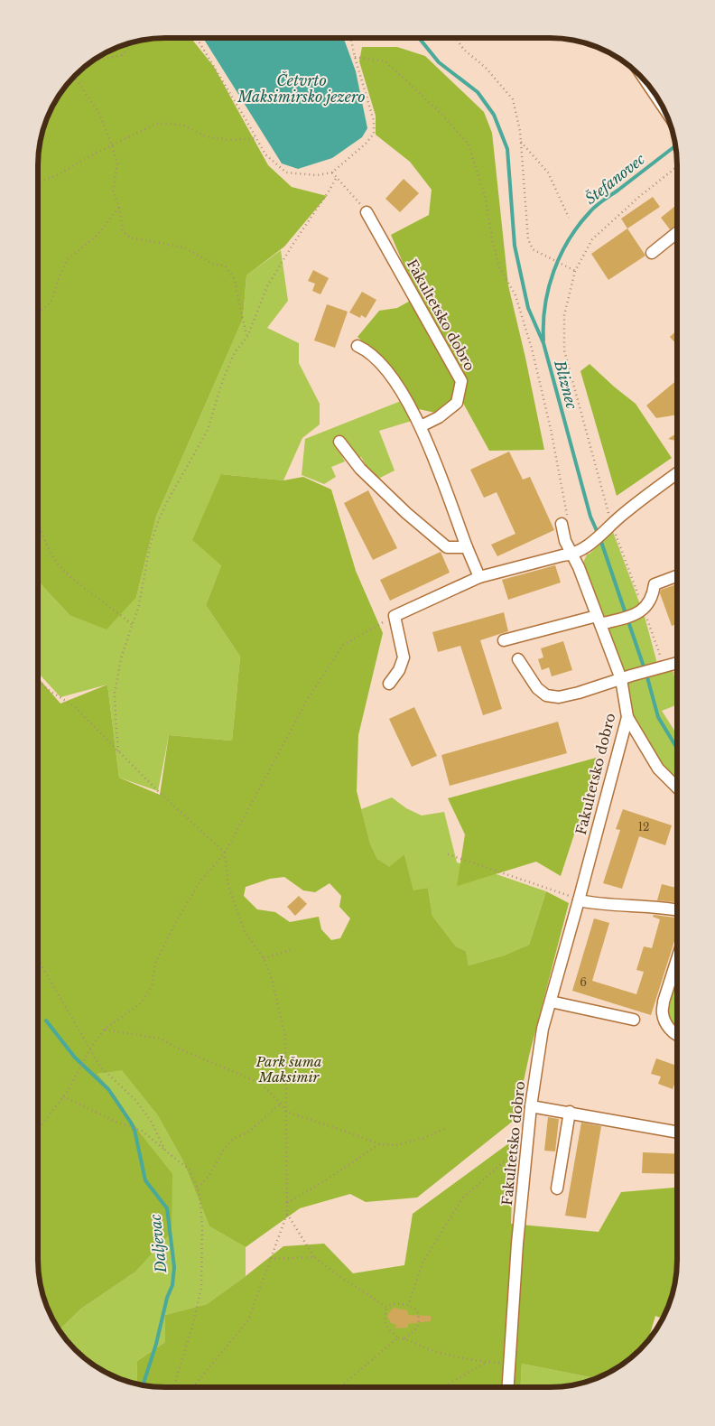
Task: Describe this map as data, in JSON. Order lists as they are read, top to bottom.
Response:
{
  "streets": {
    "street": ["Fakultetsko dobro"]
  },
  "water": [
    "Četvrto Maksimirsko jezero",
    "Štefanovec",
    "Bliznec",
    "Daljevac"
  ],
  "parks": ["Park šuma Maksimir"],
  "house_numbers": ["12", "6"]
}
